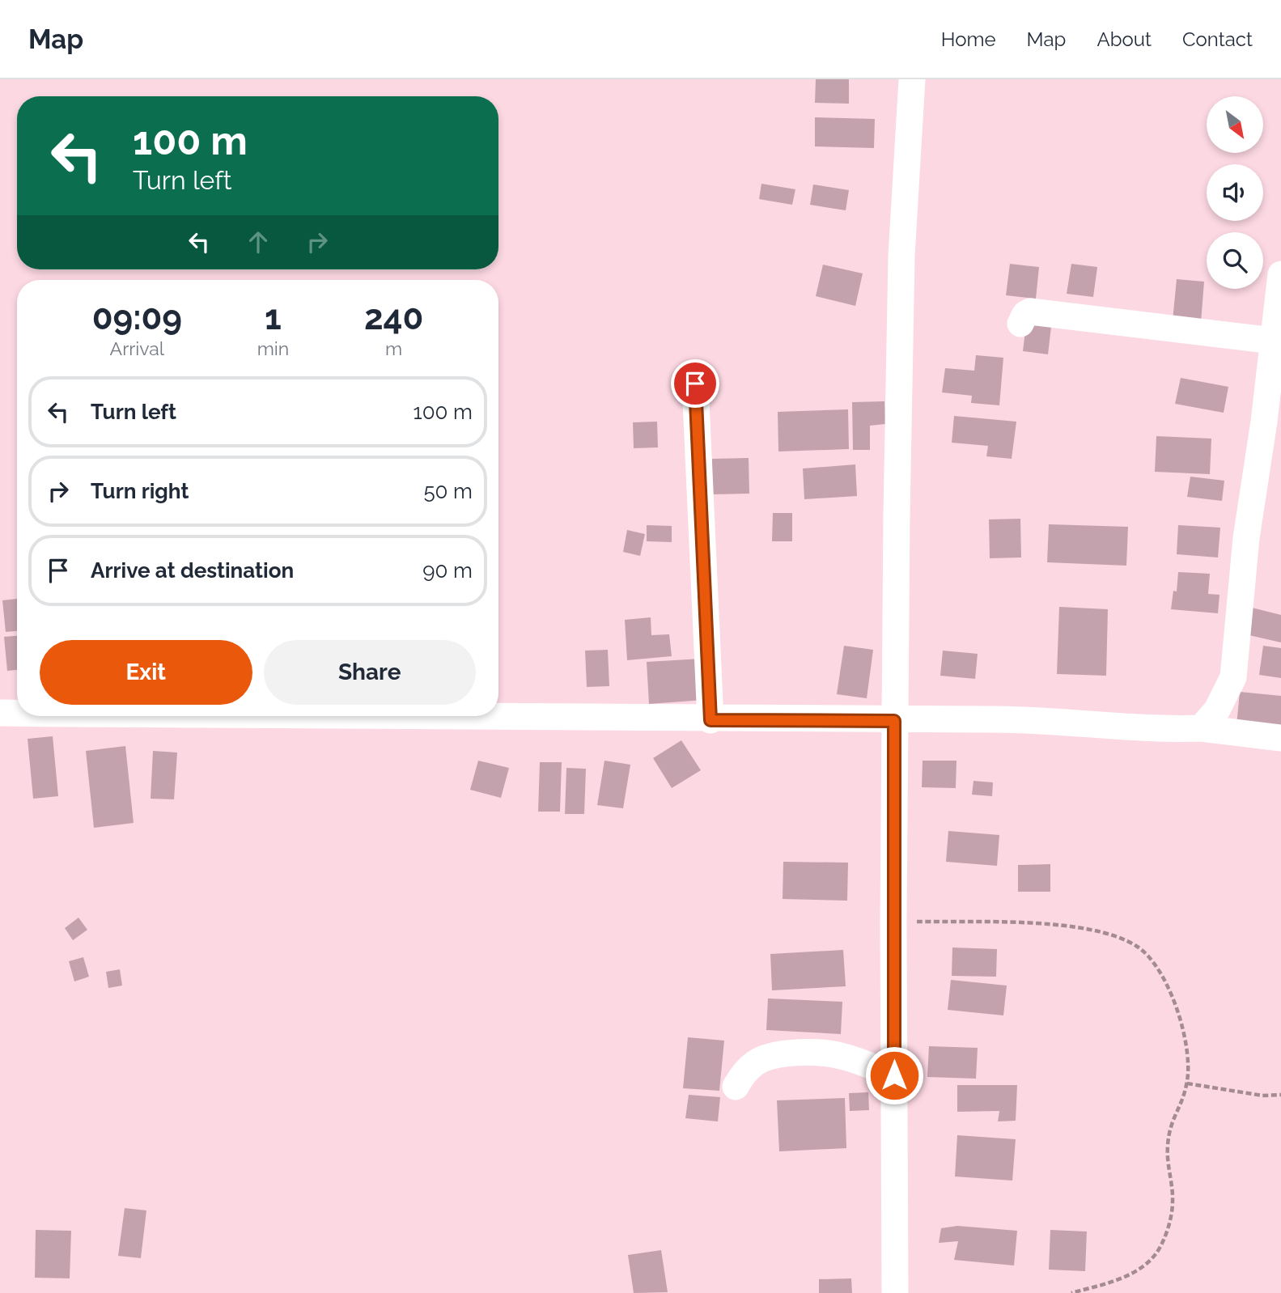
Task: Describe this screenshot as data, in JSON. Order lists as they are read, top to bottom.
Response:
{
  "north": "bottom right",
  "page": {
    "header": "Map",
    "nav": [
      "Home",
      "Map",
      "About",
      "Contact"
    ],
    "turn": ["100 m", "Turn left"],
    "eta": [
      "09:09",
      "Arrival",
      "1",
      "min",
      "240",
      "m"
    ],
    "list": [
      {
        "name": "Turn left",
        "value": "100 m"
      },
      {
        "name": "Turn right",
        "value": "50 m"
      },
      {
        "name": "Arrive at destination",
        "value": "90 m"
      }
    ],
    "buttons": ["Exit", "Share"]
  }
}
